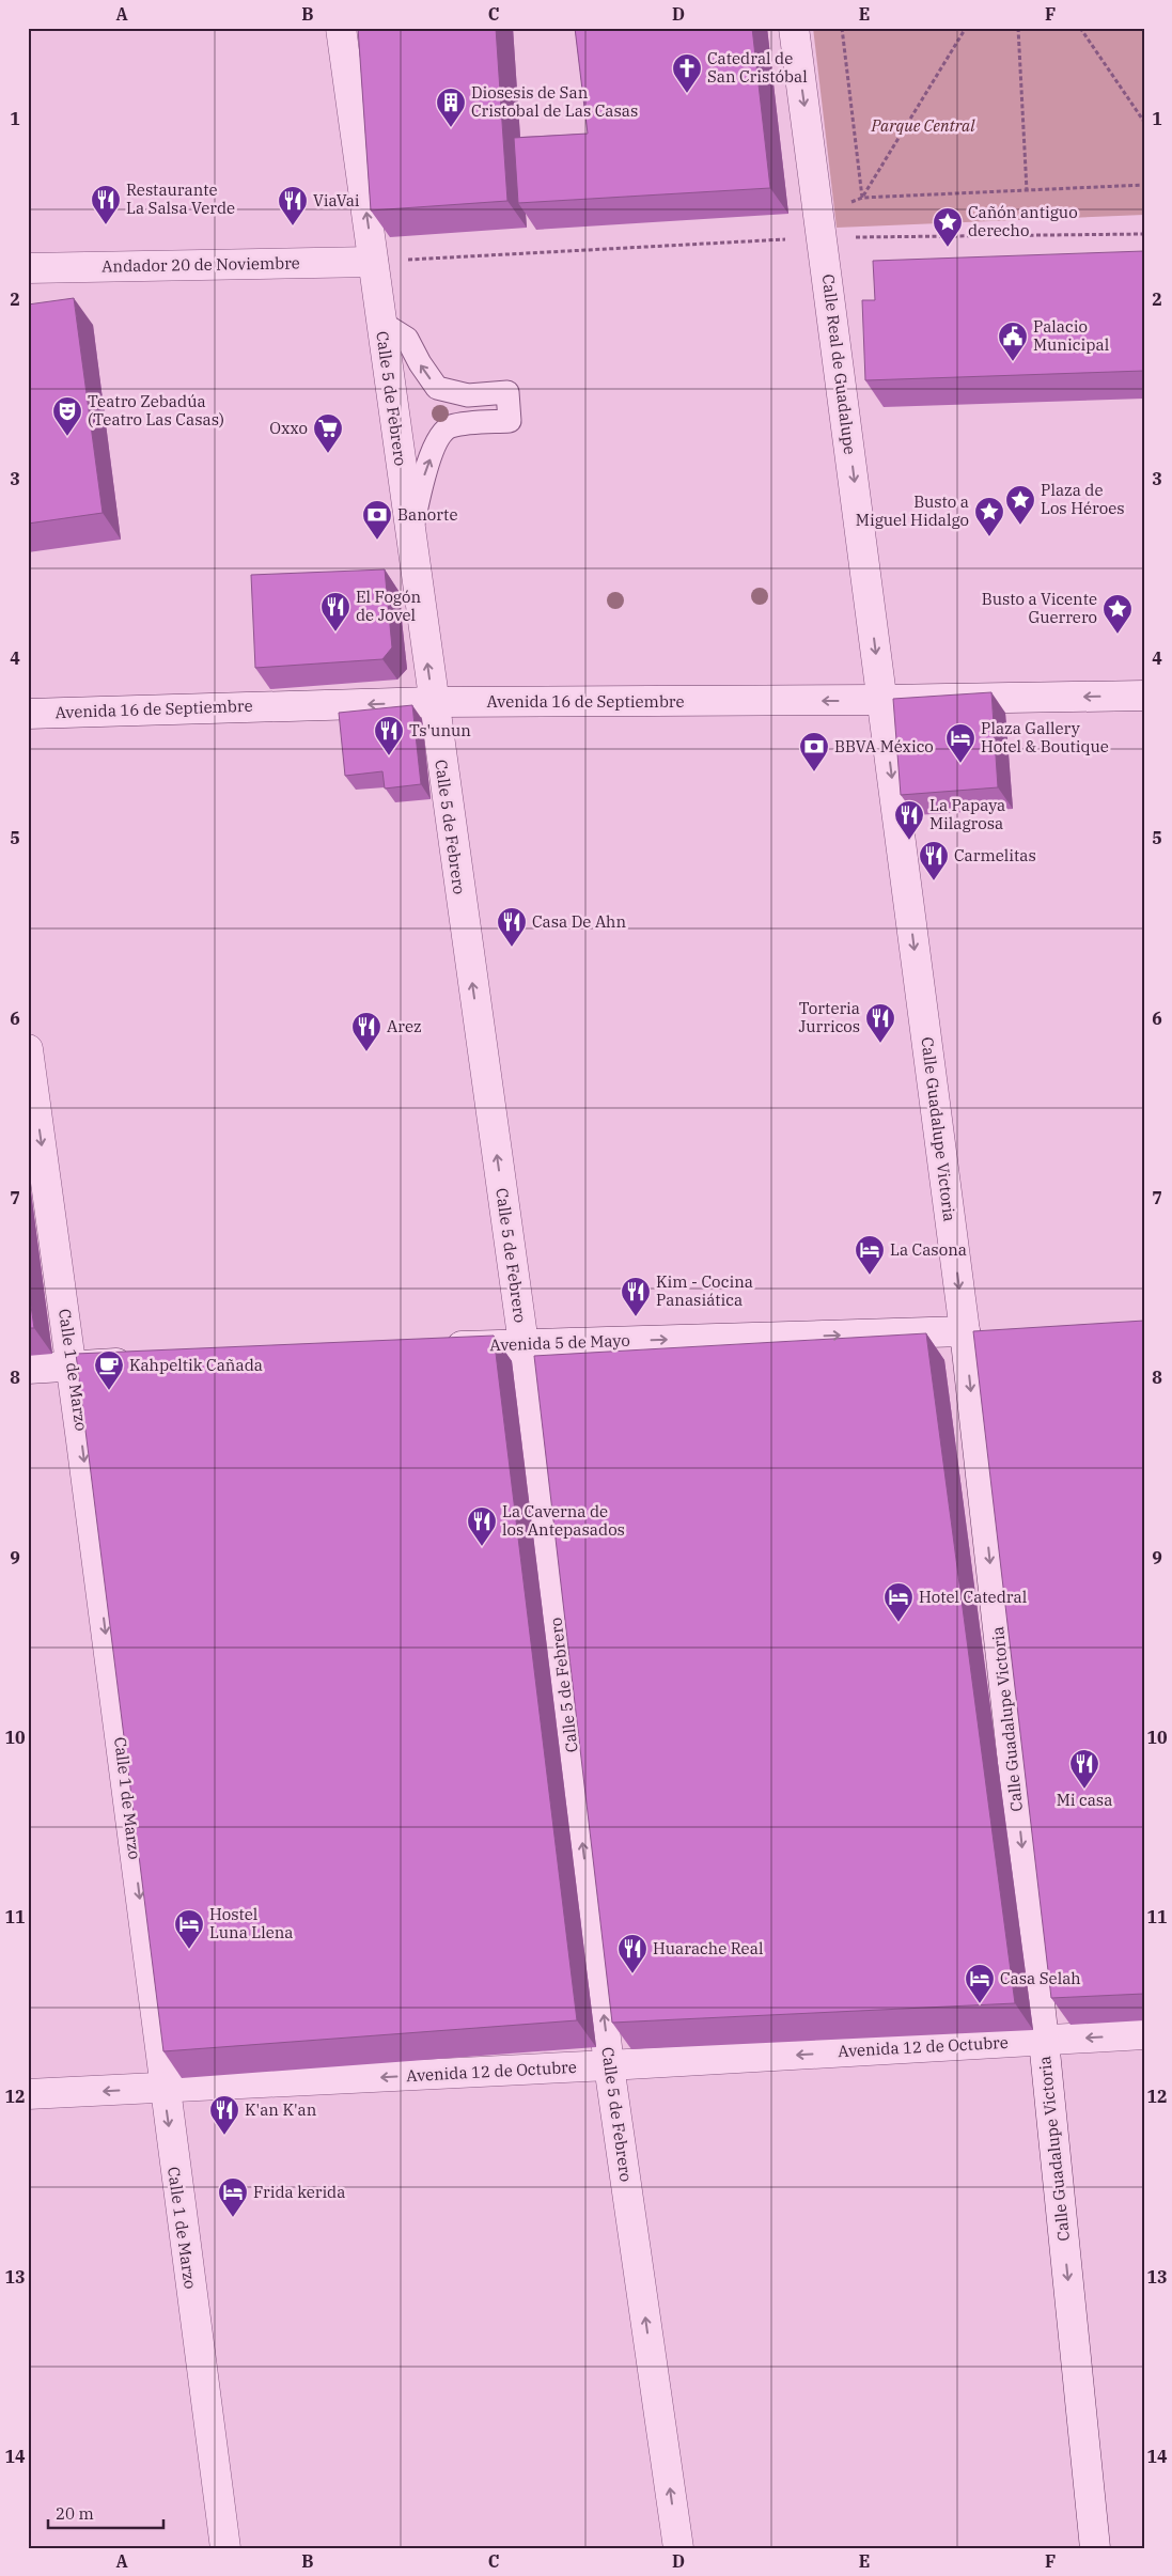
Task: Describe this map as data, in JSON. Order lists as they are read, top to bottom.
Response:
{
  "streets": {
    "street": [
      "Andador 20 de Noviembre",
      "Calle Real de Guadalupe",
      "Calle 5 de Febrero",
      "Avenida 16 de Septiembre",
      "Calle Guadalupe Victoria",
      "Avenida 5 de Mayo",
      "Calle 1 de Marzo",
      "Avenida 12 de Octubre"
    ]
  },
  "crossings": [
    ["Andador 20 de Noviembre", "Calle 5 de Febrero"],
    ["Calle Real de Guadalupe", "Avenida 16 de Septiembre"],
    ["Calle Real de Guadalupe", "Calle Guadalupe Victoria"],
    ["Calle 5 de Febrero", "Avenida 16 de Septiembre"],
    ["Calle 5 de Febrero", "Avenida 5 de Mayo"],
    ["Calle 5 de Febrero", "Avenida 12 de Octubre"],
    ["Avenida 16 de Septiembre", "Calle Guadalupe Victoria"],
    ["Calle Guadalupe Victoria", "Avenida 5 de Mayo"],
    ["Calle Guadalupe Victoria", "Avenida 12 de Octubre"],
    ["Calle 1 de Marzo", "Avenida 12 de Octubre"]
  ],
  "one_way": [
    "Calle Real de Guadalupe",
    "Calle 5 de Febrero",
    "Avenida 16 de Septiembre",
    "Calle Guadalupe Victoria",
    "Avenida 5 de Mayo",
    "Calle 1 de Marzo",
    "Avenida 12 de Octubre"
  ],
  "parks": ["Parque Central"],
  "places": {
    "church": ["Catedral de San Cristóbal"],
    "building": ["Diosesis de San Cristobal de Las Casas"],
    "restaurant": [
      "Restaurante La Salsa Verde",
      "ViaVai",
      "El Fogón de Jovel",
      "Ts'unun",
      "La Papaya Milagrosa",
      "Carmelitas",
      "Casa De Ahn",
      "Torteria Jurricos",
      "Arez",
      "Kim - Cocina Panasiática",
      "La Caverna de los Antepasados",
      "Mi casa",
      "Huarache Real",
      "K'an K'an"
    ],
    "place": [
      "Cañón antiguo derecho",
      "Plaza de Los Héroes",
      "Busto a Miguel Hidalgo",
      "Busto a Vicente Guerrero"
    ],
    "public building": ["Palacio Municipal"],
    "theatre": ["Teatro Zebadúa (Teatro Las Casas)"],
    "supermarket": ["Oxxo"],
    "bank": ["Banorte", "BBVA México"],
    "hotel": [
      "Plaza Gallery Hotel & Boutique",
      "La Casona",
      "Hotel Catedral",
      "Hostel Luna Llena",
      "Casa Selah",
      "Frida kerida"
    ],
    "cafe": ["Kahpeltik Cañada"]
  },
  "scale_bar": "20 m",
  "grid": {
    "columns": [
      "A",
      "B",
      "C",
      "D",
      "E",
      "F"
    ],
    "rows": [
      "1",
      "2",
      "3",
      "4",
      "5",
      "6",
      "7",
      "8",
      "9",
      "10",
      "11",
      "12",
      "13",
      "14"
    ]
  }
}
